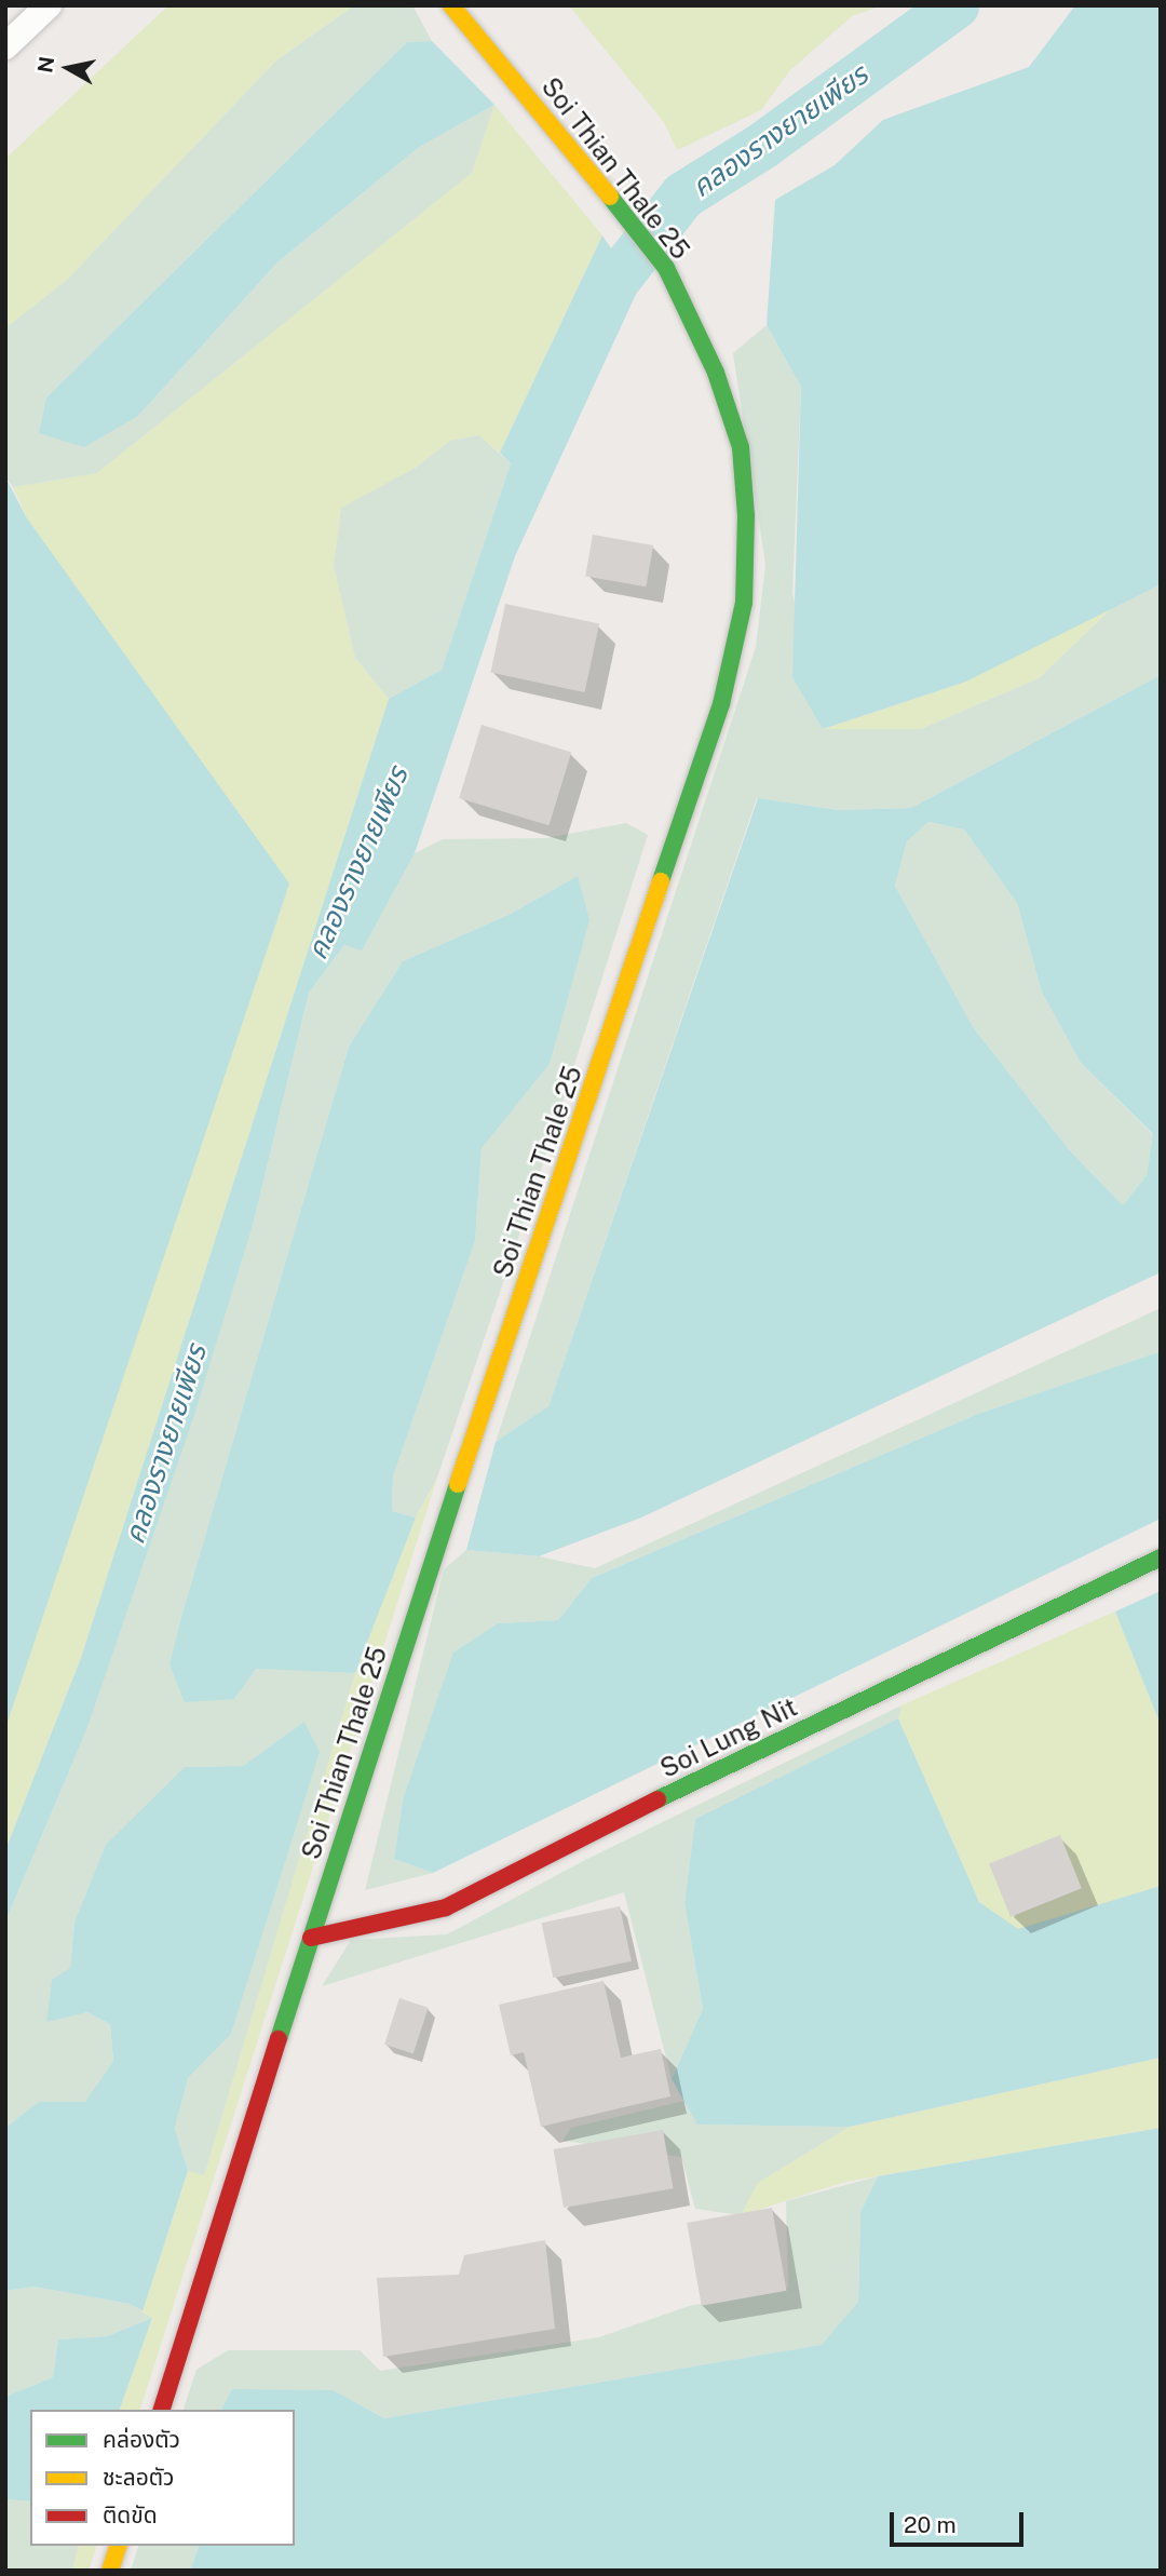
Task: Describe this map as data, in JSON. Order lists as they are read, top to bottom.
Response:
{
  "streets": {
    "street": ["Soi Thian Thale 25", "Soi Lung Nit"]
  },
  "crossings": [
    ["Soi Thian Thale 25", "Soi Lung Nit"]
  ],
  "water": ["คลองรางยายเพียร"],
  "legend": ["คล่องตัว", "ชะลอตัว", "ติดขัด"],
  "scale_bar": "20 m",
  "north": "left"
}
